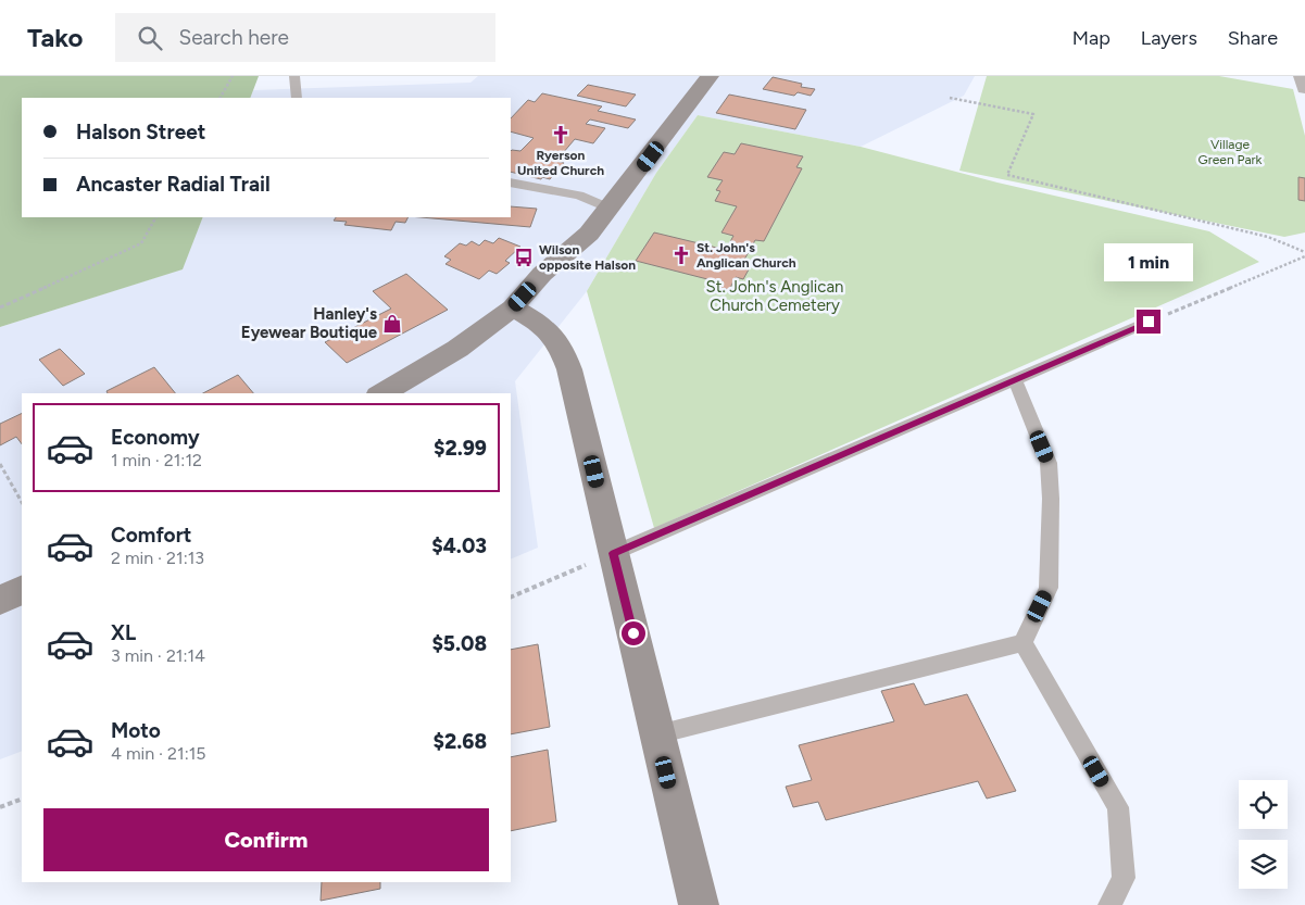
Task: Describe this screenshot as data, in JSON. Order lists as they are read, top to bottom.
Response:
{
  "parks": ["Village Green Park", "St. John's Anglican Church Cemetery"],
  "places": {
    "church": ["Ryerson United Church", "St. John's Anglican Church"],
    "bus stop": ["Wilson opposite Halson"],
    "shop": ["Hanley's Eyewear Boutique"]
  },
  "page": {
    "header": "Tako",
    "search": "Search here",
    "nav": ["Map", "Layers", "Share"],
    "banner": ["Halson Street", "Ancaster Radial Trail"],
    "bubble": "1 min",
    "list": [
      {
        "name": "Economy",
        "note": "1 min · 21:12",
        "value": "$2.99"
      },
      {
        "name": "Comfort",
        "note": "2 min · 21:13",
        "value": "$4.03"
      },
      {
        "name": "XL",
        "note": "3 min · 21:14",
        "value": "$5.08"
      },
      {
        "name": "Moto",
        "note": "4 min · 21:15",
        "value": "$2.68"
      }
    ],
    "buttons": "Confirm"
  }
}
